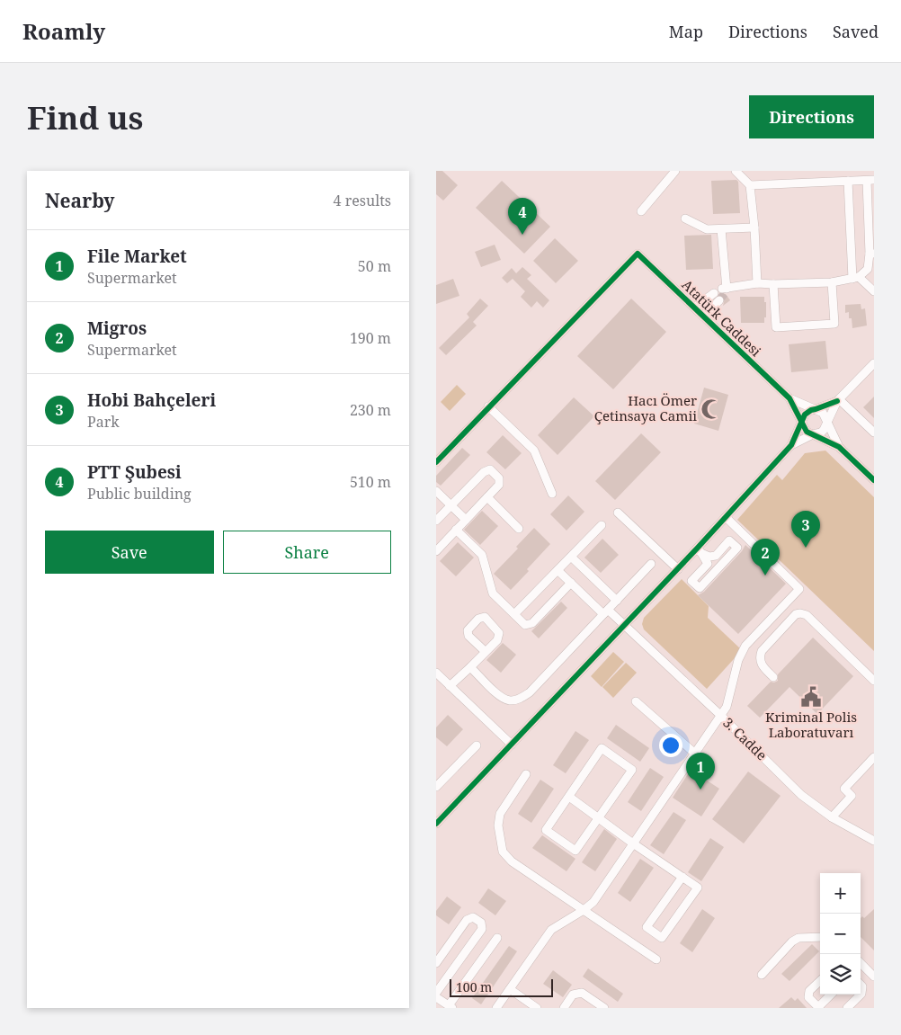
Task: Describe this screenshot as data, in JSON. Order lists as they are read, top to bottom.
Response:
{
  "streets": {
    "street": ["Atatürk Caddesi", "3. Cadde"]
  },
  "places": {
    "mosque": ["Hacı Ömer Çetinsaya Camii"],
    "public building": ["Kriminal Polis Laboratuvarı"]
  },
  "scale_bar": "100 m",
  "page": {
    "header": "Roamly",
    "nav": ["Map", "Directions", "Saved"],
    "buttons": [
      "Directions",
      ["Save", "Share"]
    ],
    "title": "Find us",
    "heading": ["Nearby", "4 results"],
    "pins": [
      "4",
      "3",
      "2",
      "1"
    ],
    "list": [
      {
        "mark": "1",
        "name": "File Market",
        "note": "Supermarket",
        "value": "50 m"
      },
      {
        "mark": "2",
        "name": "Migros",
        "note": "Supermarket",
        "value": "190 m"
      },
      {
        "mark": "3",
        "name": "Hobi Bahçeleri",
        "note": "Park",
        "value": "230 m"
      },
      {
        "mark": "4",
        "name": "PTT Şubesi",
        "note": "Public building",
        "value": "510 m"
      }
    ],
    "map_buttons": ["+", "−"],
    "scale": "100 m"
  }
}
